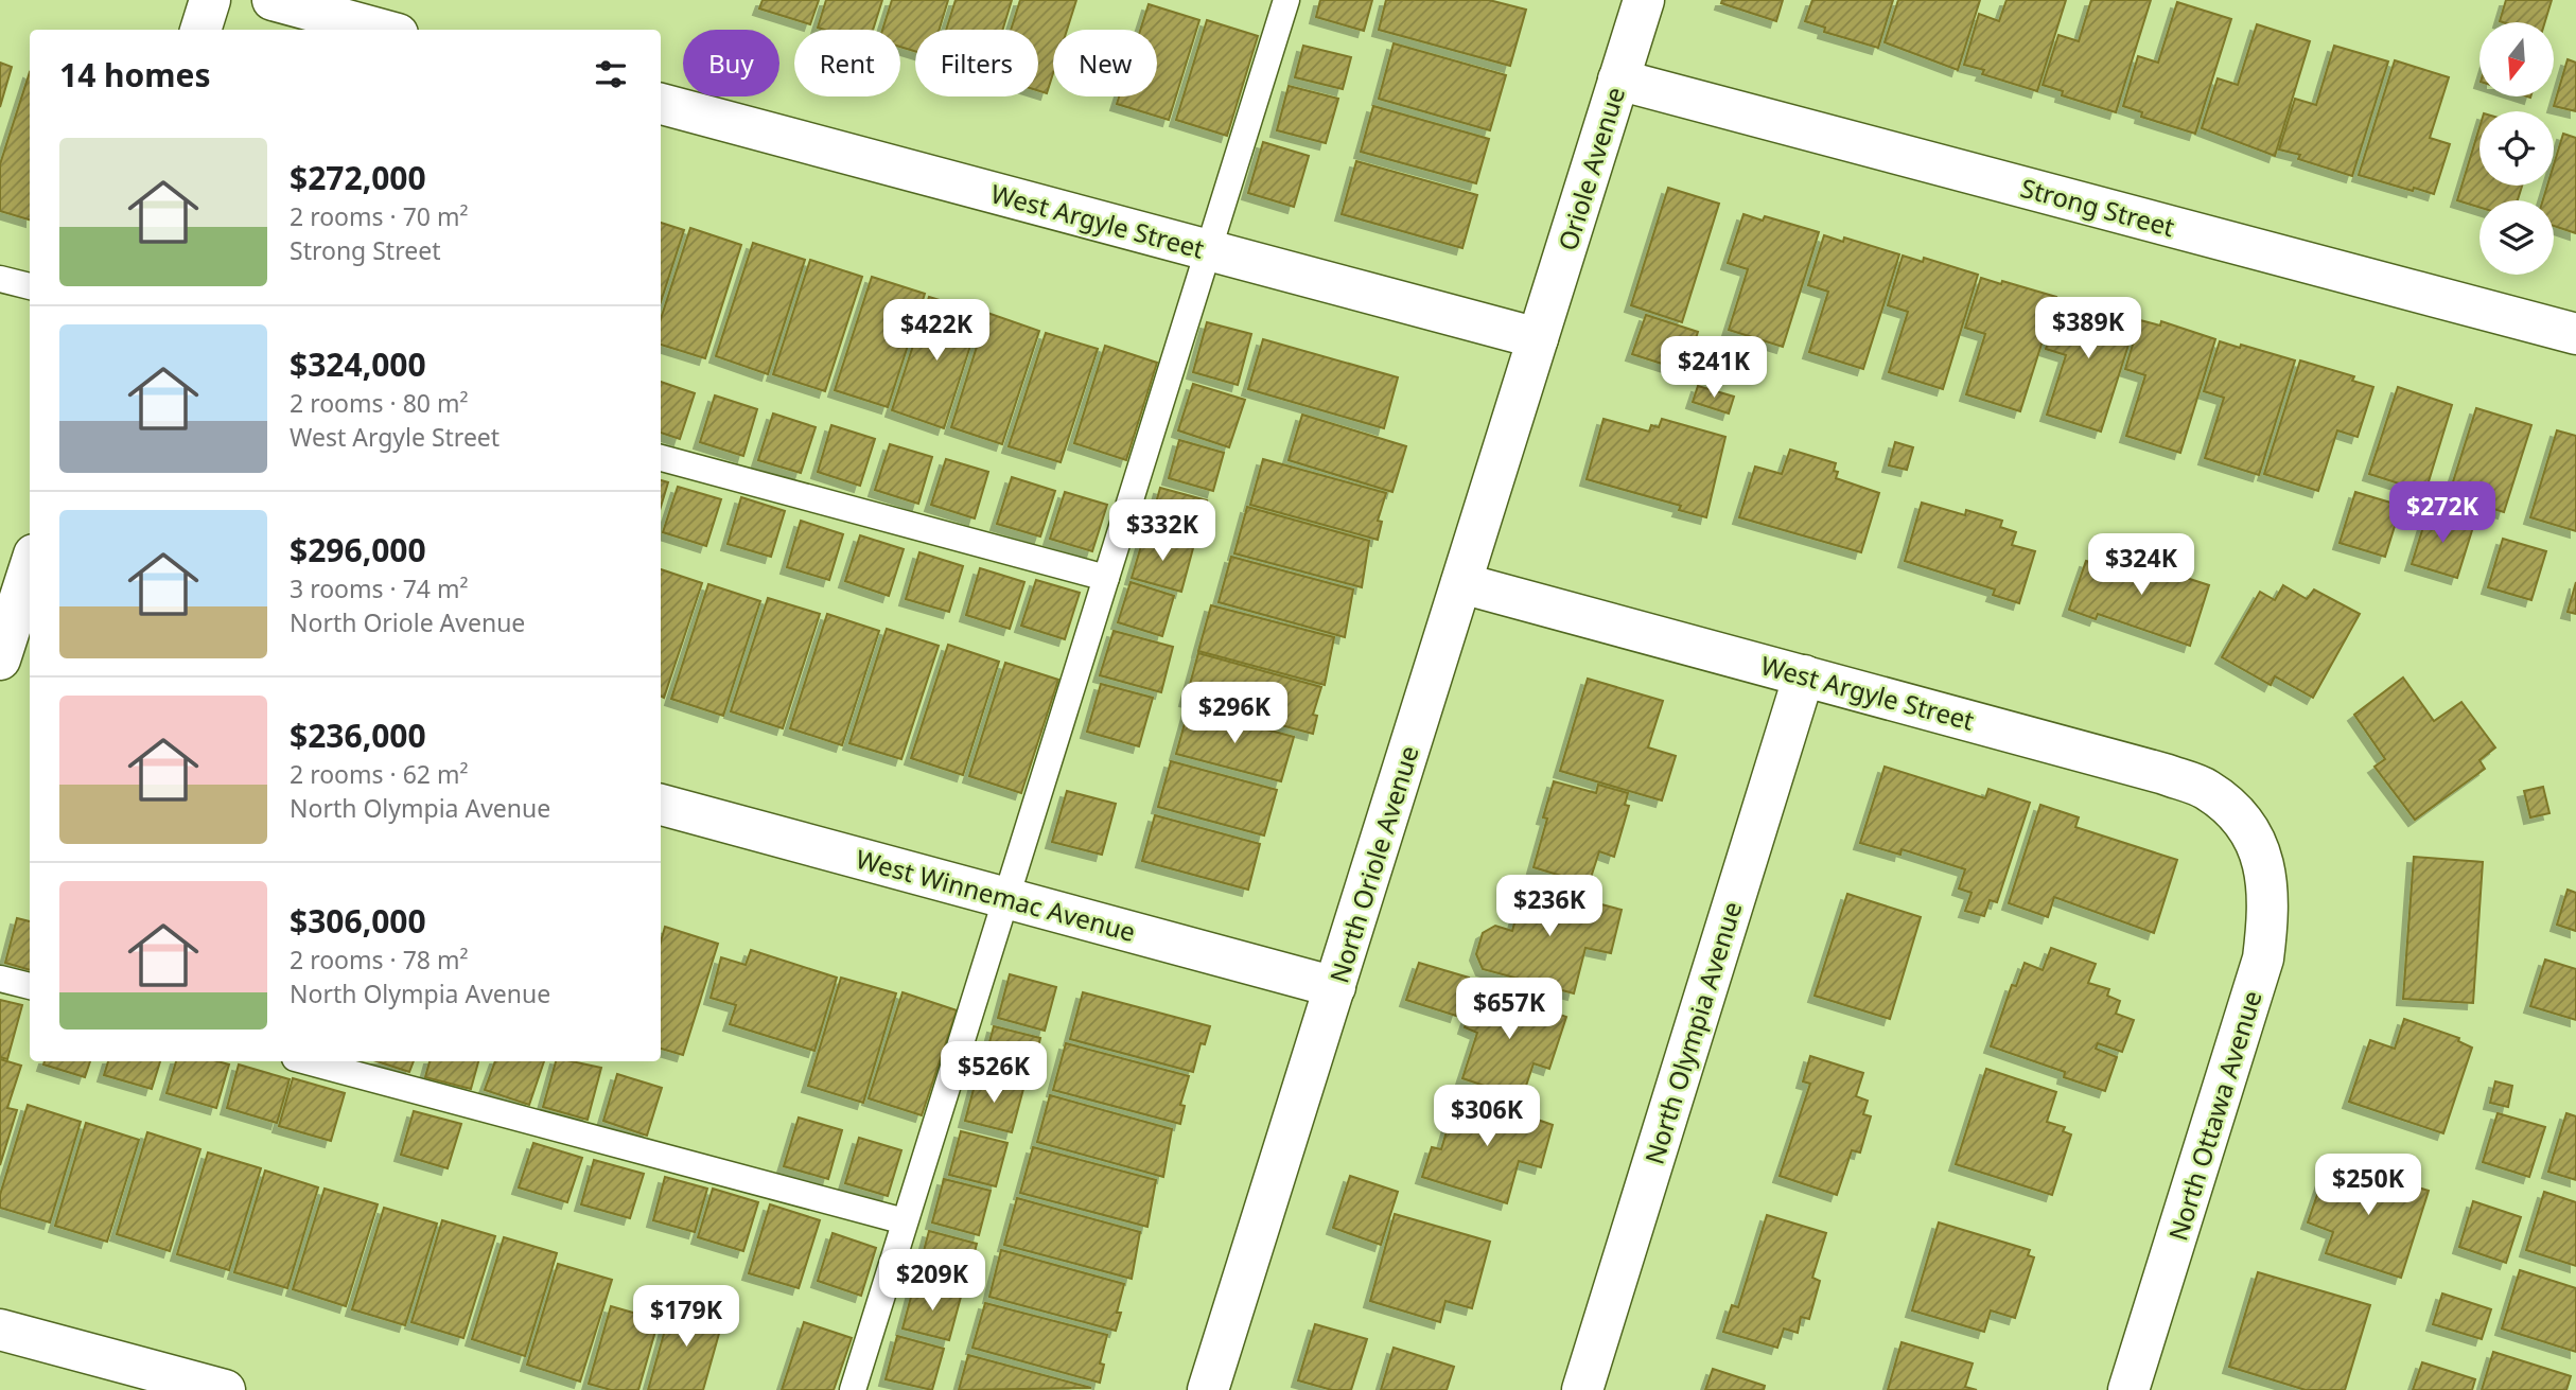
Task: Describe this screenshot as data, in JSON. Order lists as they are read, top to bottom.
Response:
{
  "streets": {
    "street": [
      "Oriole Avenue",
      "Strong Street",
      "West Argyle Street",
      "North Oriole Avenue",
      "West Winnemac Avenue",
      "North Olympia Avenue",
      "North Ottawa Avenue"
    ]
  },
  "crossings": [
    ["Oriole Avenue", "Strong Street"],
    ["Oriole Avenue", "West Argyle Street"],
    ["Oriole Avenue", "North Oriole Avenue"],
    ["West Argyle Street", "North Oriole Avenue"],
    ["West Argyle Street", "North Olympia Avenue"],
    ["West Argyle Street", "North Ottawa Avenue"],
    ["North Oriole Avenue", "West Winnemac Avenue"]
  ],
  "north": "bottom",
  "page": {
    "chip": [
      "Buy",
      "Rent",
      "Filters",
      "New"
    ],
    "heading": "14 homes",
    "list": [
      {
        "name": "$272,000",
        "note": "2 rooms · 70 m² · Strong Street"
      },
      {
        "name": "$324,000",
        "note": "2 rooms · 80 m² · West Argyle Street"
      },
      {
        "name": "$296,000",
        "note": "3 rooms · 74 m² · North Oriole Avenue"
      },
      {
        "name": "$236,000",
        "note": "2 rooms · 62 m² · North Olympia Avenue"
      },
      {
        "name": "$306,000",
        "note": "2 rooms · 78 m² · North Olympia Avenue"
      }
    ],
    "price": [
      "$389K",
      "$422K",
      "$241K",
      "$272K",
      "$332K",
      "$324K",
      "$296K",
      "$236K",
      "$657K",
      "$526K",
      "$306K",
      "$250K",
      "$209K",
      "$179K"
    ]
  }
}
